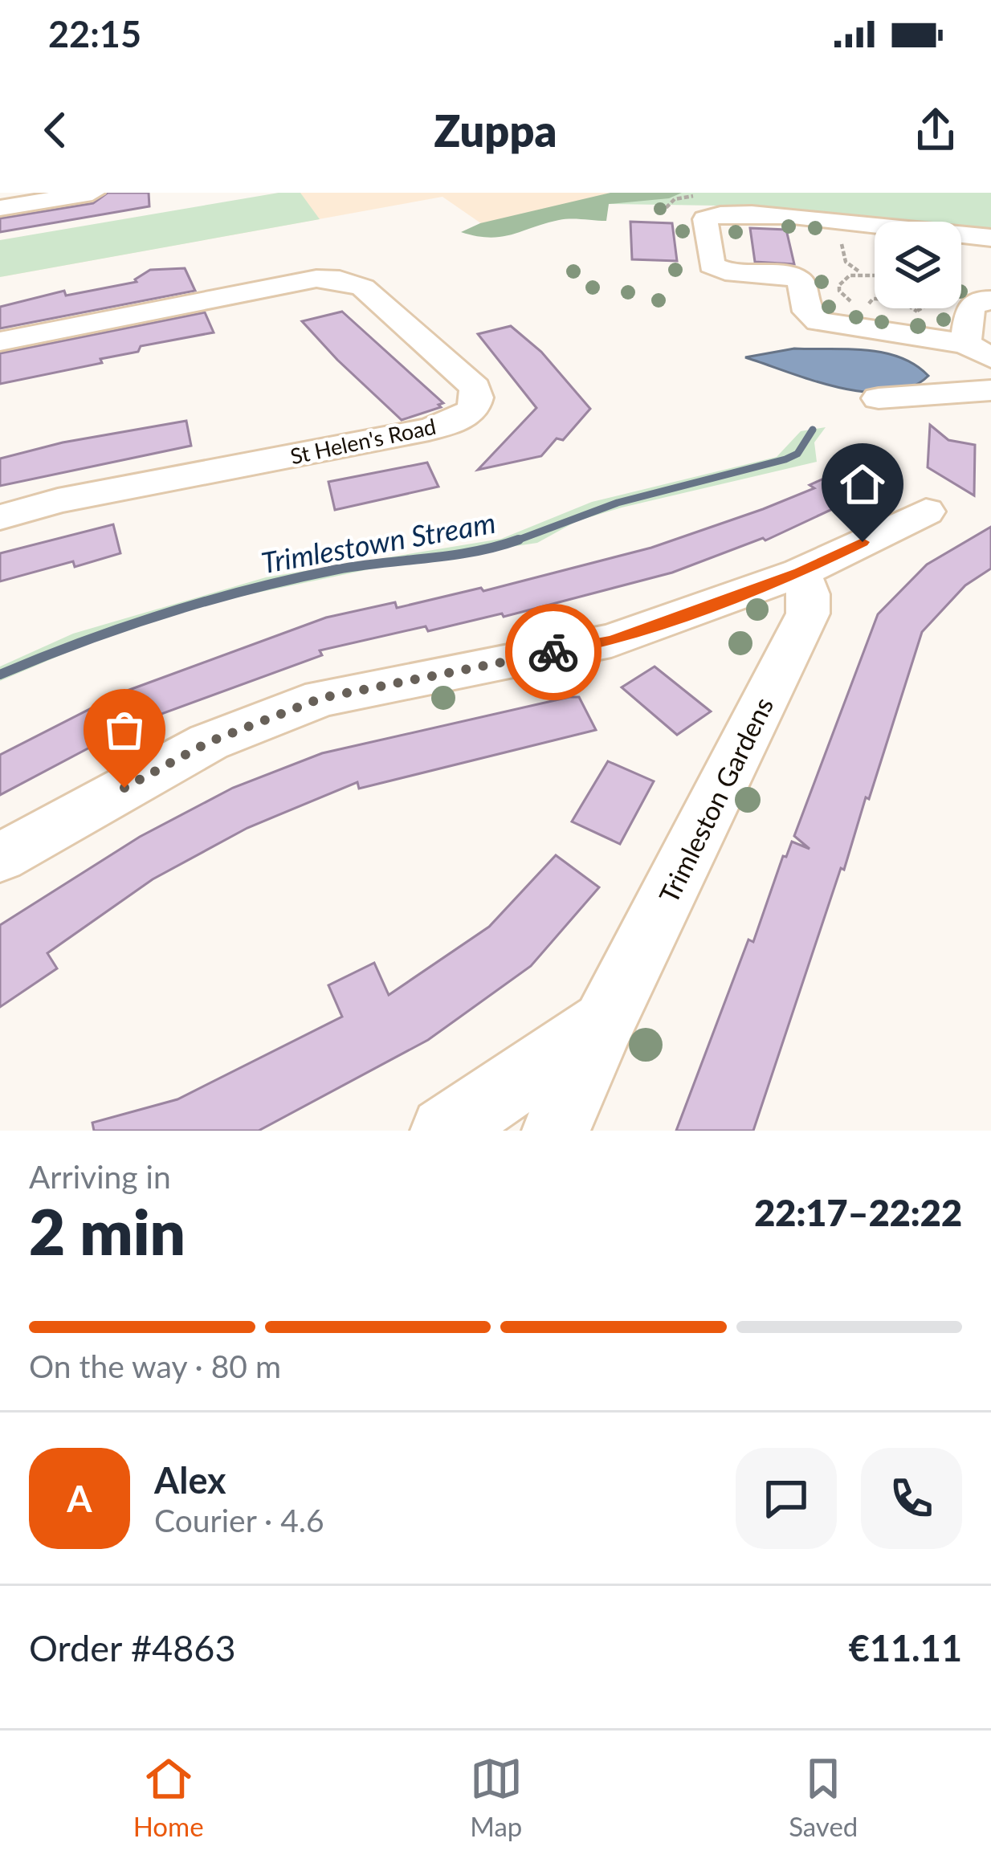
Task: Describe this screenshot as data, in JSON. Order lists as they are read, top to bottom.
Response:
{
  "streets": {
    "street": ["St Helen's Road", "Trimleston Gardens"]
  },
  "water": ["Trimlestown Stream"],
  "page": {
    "status": "22:15",
    "header": "Zuppa",
    "heading": ["2 min", "Arriving in", "22:17–22:22"],
    "panel": [
      "Alex",
      "Courier · 4.6",
      "Order #4863",
      "€11.11"
    ],
    "bar": "On the way · 80 m",
    "round": "A",
    "tabs": ["Home", "Map", "Saved"]
  }
}
